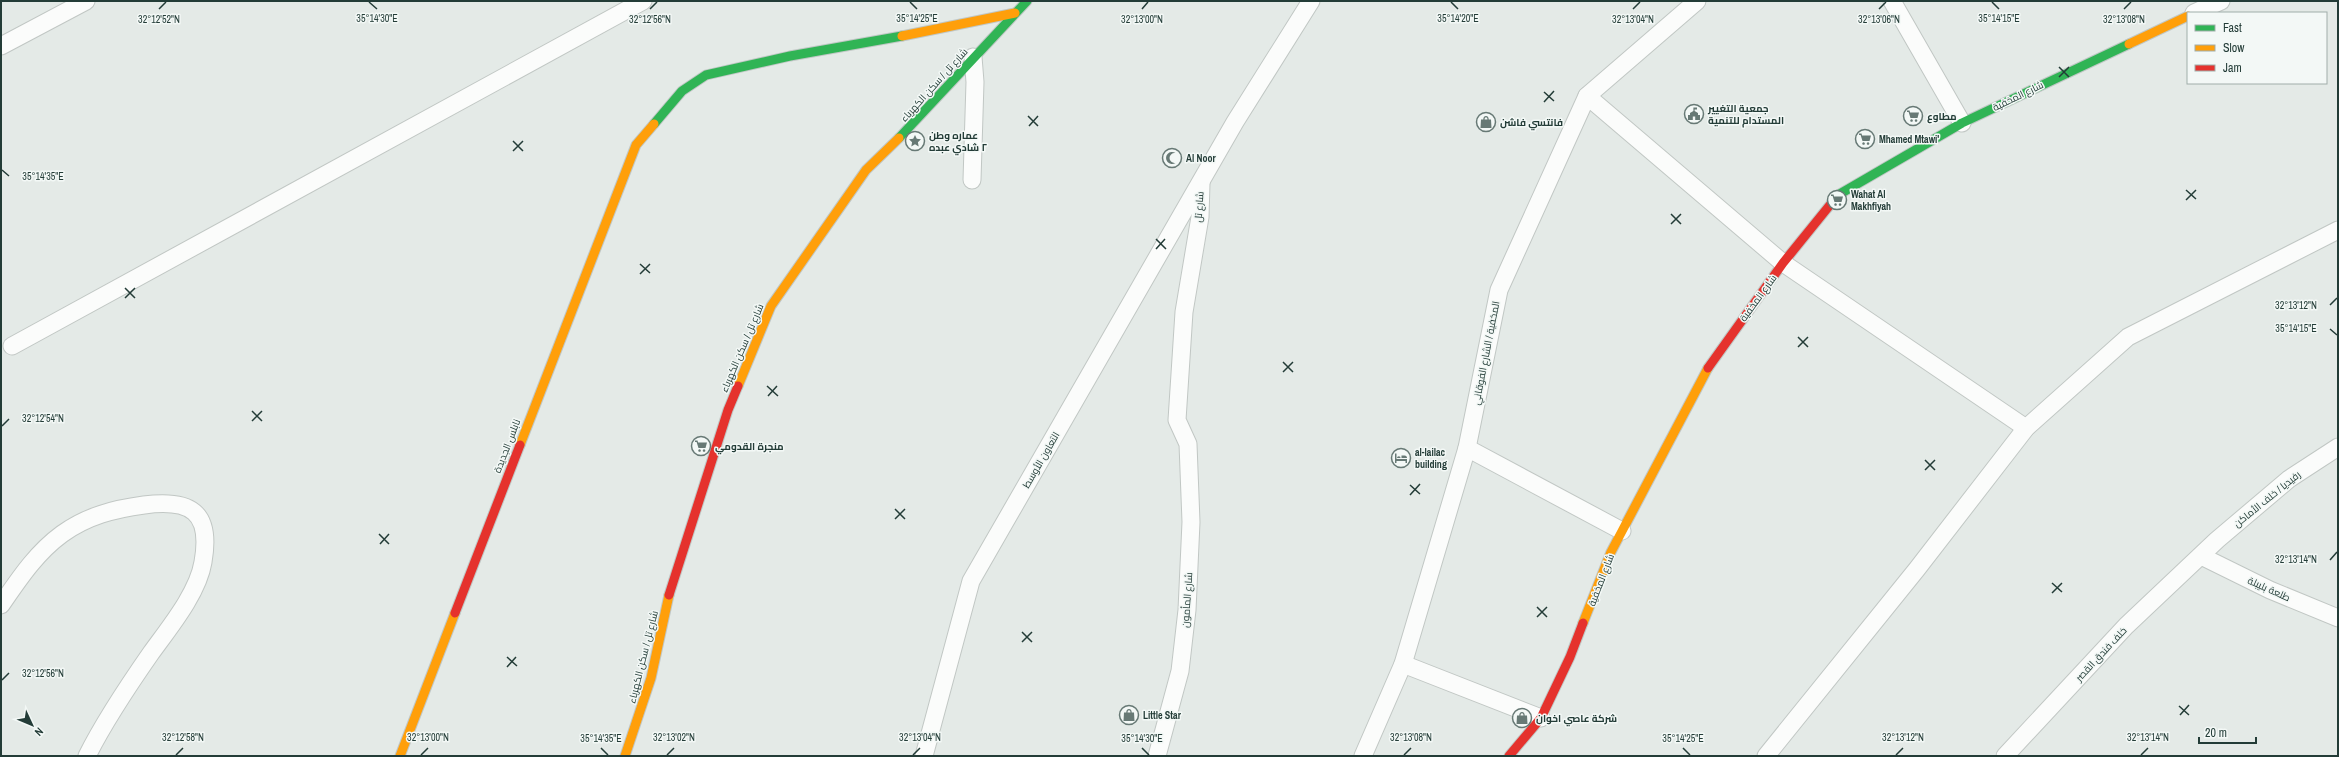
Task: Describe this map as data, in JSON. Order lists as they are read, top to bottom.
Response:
{
  "streets": {
    "street": [
      "شارع تل / سكن الكهرباء",
      "شارع المخفية",
      "شارع تل",
      "المخفية / الشارع الفوقاني",
      "نابلس الجديدة",
      "التعاون الأوسط",
      "رفيديا / خلف الأماكن",
      "طلعة بليبلة",
      "شارع المأمون",
      "خلف فندق القصر"
    ]
  },
  "crossings": [
    ["شارع تل / سكن الكهرباء", "نابلس الجديدة"],
    ["شارع تل", "التعاون الأوسط"],
    ["شارع تل", "شارع المأمون"],
    ["رفيديا / خلف الأماكن", "طلعة بليبلة"],
    ["رفيديا / خلف الأماكن", "خلف فندق القصر"],
    ["طلعة بليبلة", "خلف فندق القصر"]
  ],
  "places": {
    "public building": ["جمعية التغيير المستدام للتنمية"],
    "supermarket": [
      "مطاوع",
      "Mhamed Mtawi'",
      "Wahat Al Makhfiyah",
      "منجرة القدومي"
    ],
    "shop": ["فانتسي فاشن", "Little Star", "شركة عاصي اخوان"],
    "place": ["عماره وطن ٢ شادي عبده"],
    "mosque": ["Al Noor"],
    "hotel": ["al-lailac building"]
  },
  "legend": ["Fast", "Slow", "Jam"],
  "scale_bar": "20 m",
  "north": "bottom right",
  "coordinates": [
    "35°14'15\"E",
    "35°14'30\"E",
    "35°14'25\"E",
    "35°14'20\"E",
    "32°13'00\"N",
    "32°13'04\"N",
    "32°12'52\"N",
    "32°12'56\"N",
    "32°13'06\"N",
    "32°13'08\"N",
    "35°14'35\"E",
    "32°13'12\"N",
    "32°12'54\"N",
    "32°13'14\"N",
    "32°12'58\"N",
    "32°13'02\"N"
  ]
}
